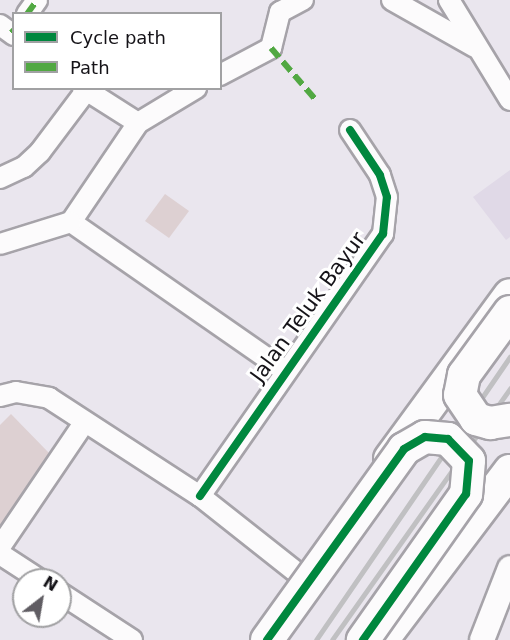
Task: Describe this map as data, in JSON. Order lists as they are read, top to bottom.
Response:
{
  "streets": {
    "street": ["Jalan Teluk Bayur"]
  },
  "legend": ["Cycle path", "Path"],
  "north": "top right"
}
